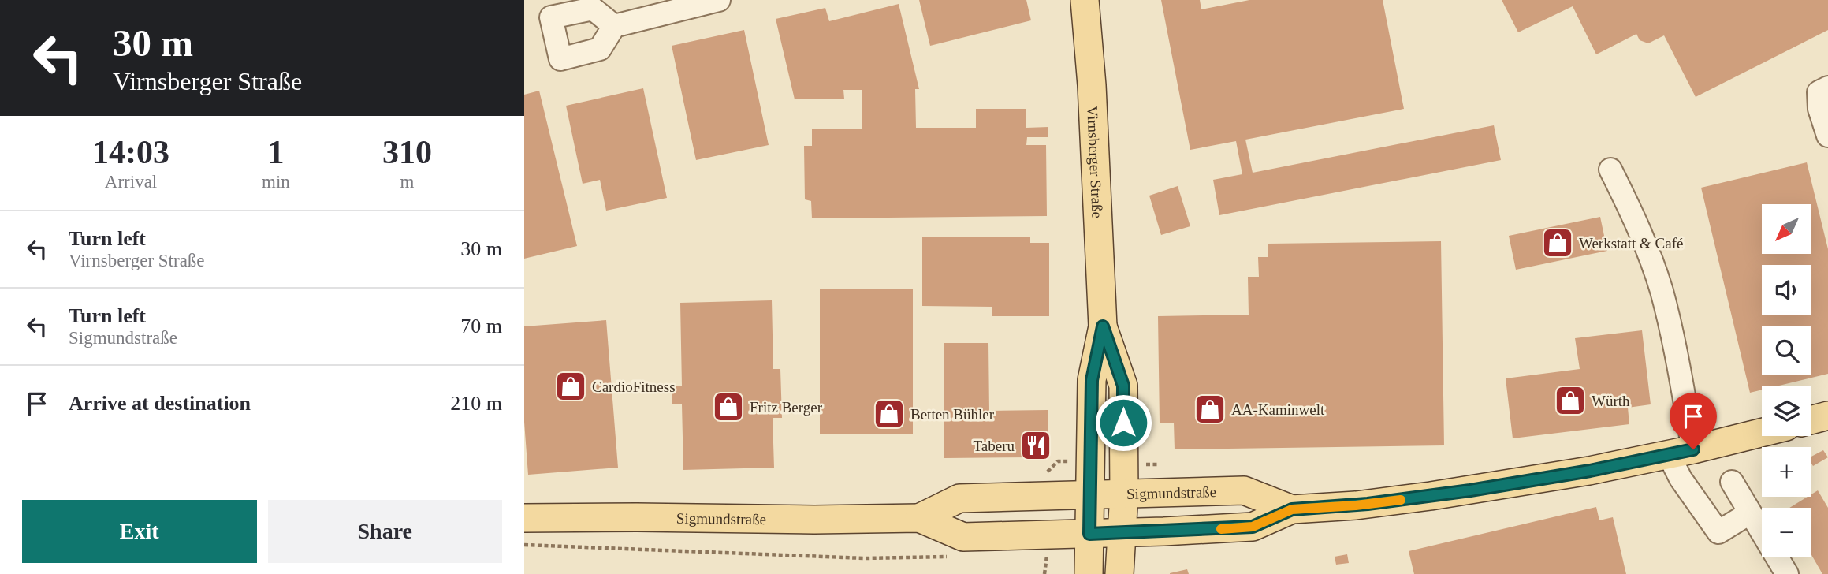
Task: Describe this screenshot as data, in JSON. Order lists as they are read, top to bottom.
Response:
{
  "streets": {
    "main road": ["Virnsberger Straße", "Sigmundstraße"]
  },
  "crossings": [
    ["Virnsberger Straße", "Sigmundstraße"]
  ],
  "places": {
    "shop": [
      "Werkstatt & Café",
      "CardioFitness",
      "Würth",
      "Fritz Berger",
      "AA-Kaminwelt",
      "Betten Bühler"
    ],
    "restaurant": ["Taberu"]
  },
  "north": "bottom left",
  "page": {
    "turn": ["30 m", "Virnsberger Straße"],
    "eta": [
      "14:03",
      "Arrival",
      "1",
      "min",
      "310",
      "m"
    ],
    "map_buttons": ["+", "−"],
    "list": [
      {
        "name": "Turn left",
        "note": "Virnsberger Straße",
        "value": "30 m"
      },
      {
        "name": "Turn left",
        "note": "Sigmundstraße",
        "value": "70 m"
      },
      {
        "name": "Arrive at destination",
        "value": "210 m"
      }
    ],
    "buttons": ["Exit", "Share"]
  }
}
